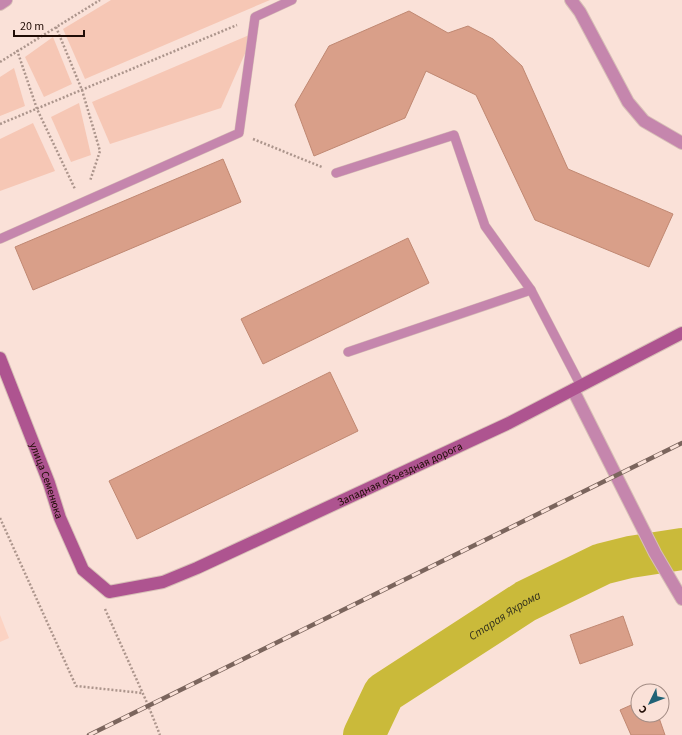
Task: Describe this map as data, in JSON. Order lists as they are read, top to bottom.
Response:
{
  "streets": {
    "main road": ["Западная объездная дорога", "улица Семенюка"]
  },
  "crossings": [
    ["Западная объездная дорога", "улица Семенюка"]
  ],
  "water": ["Старая Яхрома"],
  "scale_bar": "20 m",
  "north": "bottom left"
}
